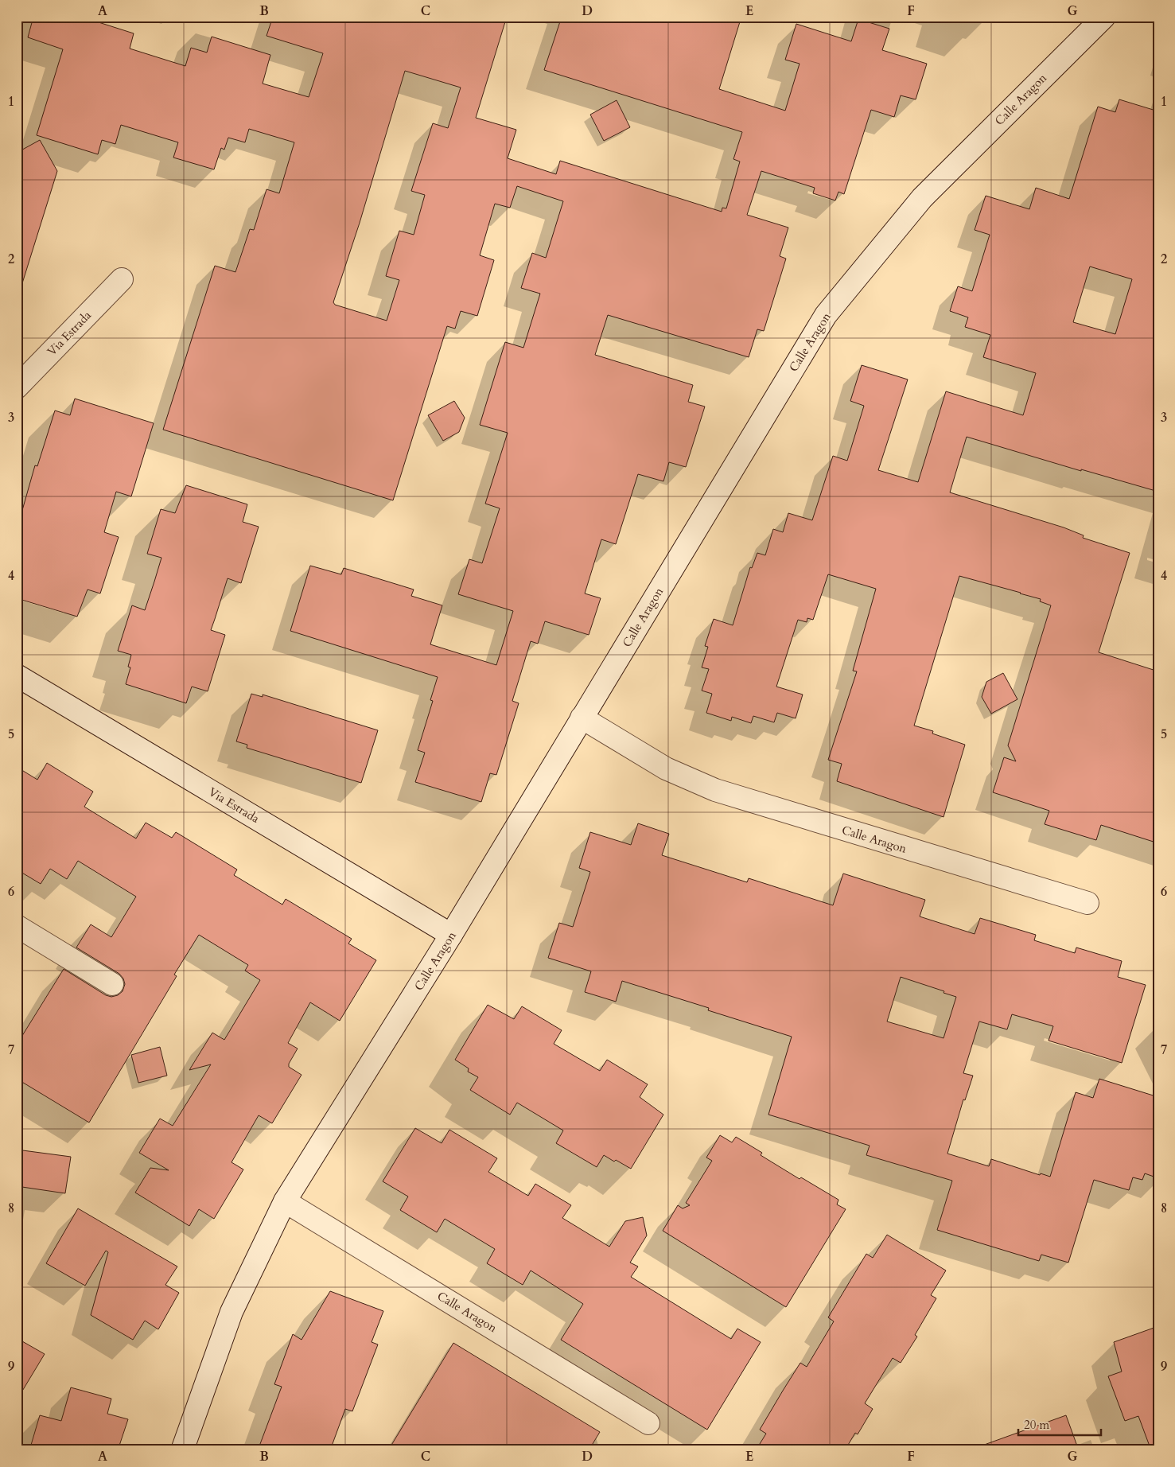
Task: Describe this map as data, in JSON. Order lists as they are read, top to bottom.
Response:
{
  "streets": {
    "street": ["Calle Aragon", "Via Estrada"]
  },
  "crossings": [
    ["Calle Aragon", "Via Estrada"]
  ],
  "scale_bar": "20 m",
  "grid": {
    "columns": [
      "A",
      "B",
      "C",
      "D",
      "E",
      "F",
      "G"
    ],
    "rows": [
      "1",
      "2",
      "3",
      "4",
      "5",
      "6",
      "7",
      "8",
      "9"
    ]
  }
}
